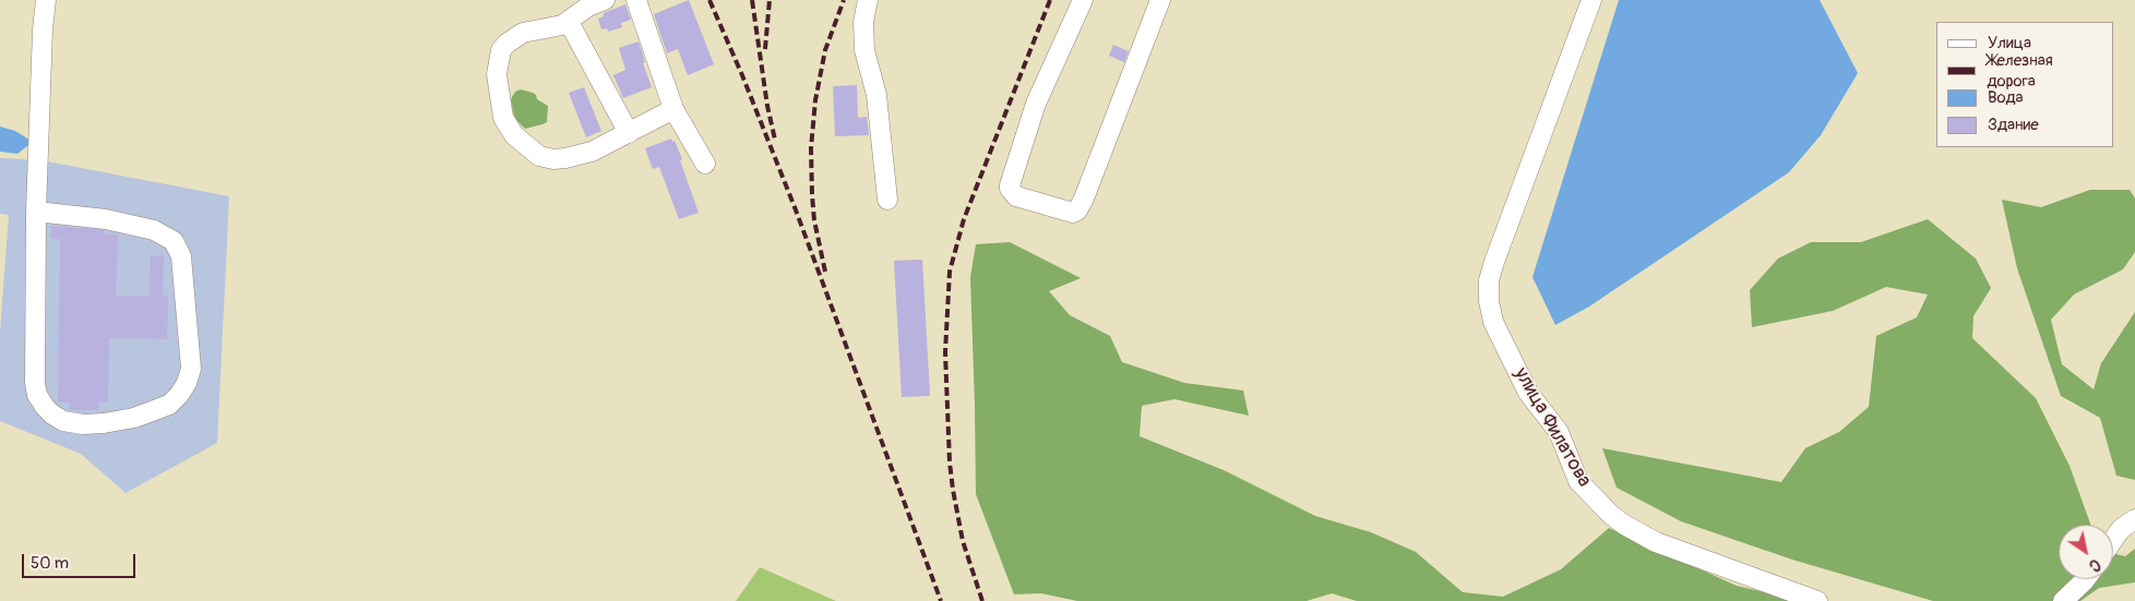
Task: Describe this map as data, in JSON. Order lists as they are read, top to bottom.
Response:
{
  "streets": {
    "street": ["улица Филатова"]
  },
  "legend": [
    "Улица",
    "Железная дорога",
    "Вода",
    "Здание"
  ],
  "scale_bar": "50 m",
  "north": "bottom right"
}
